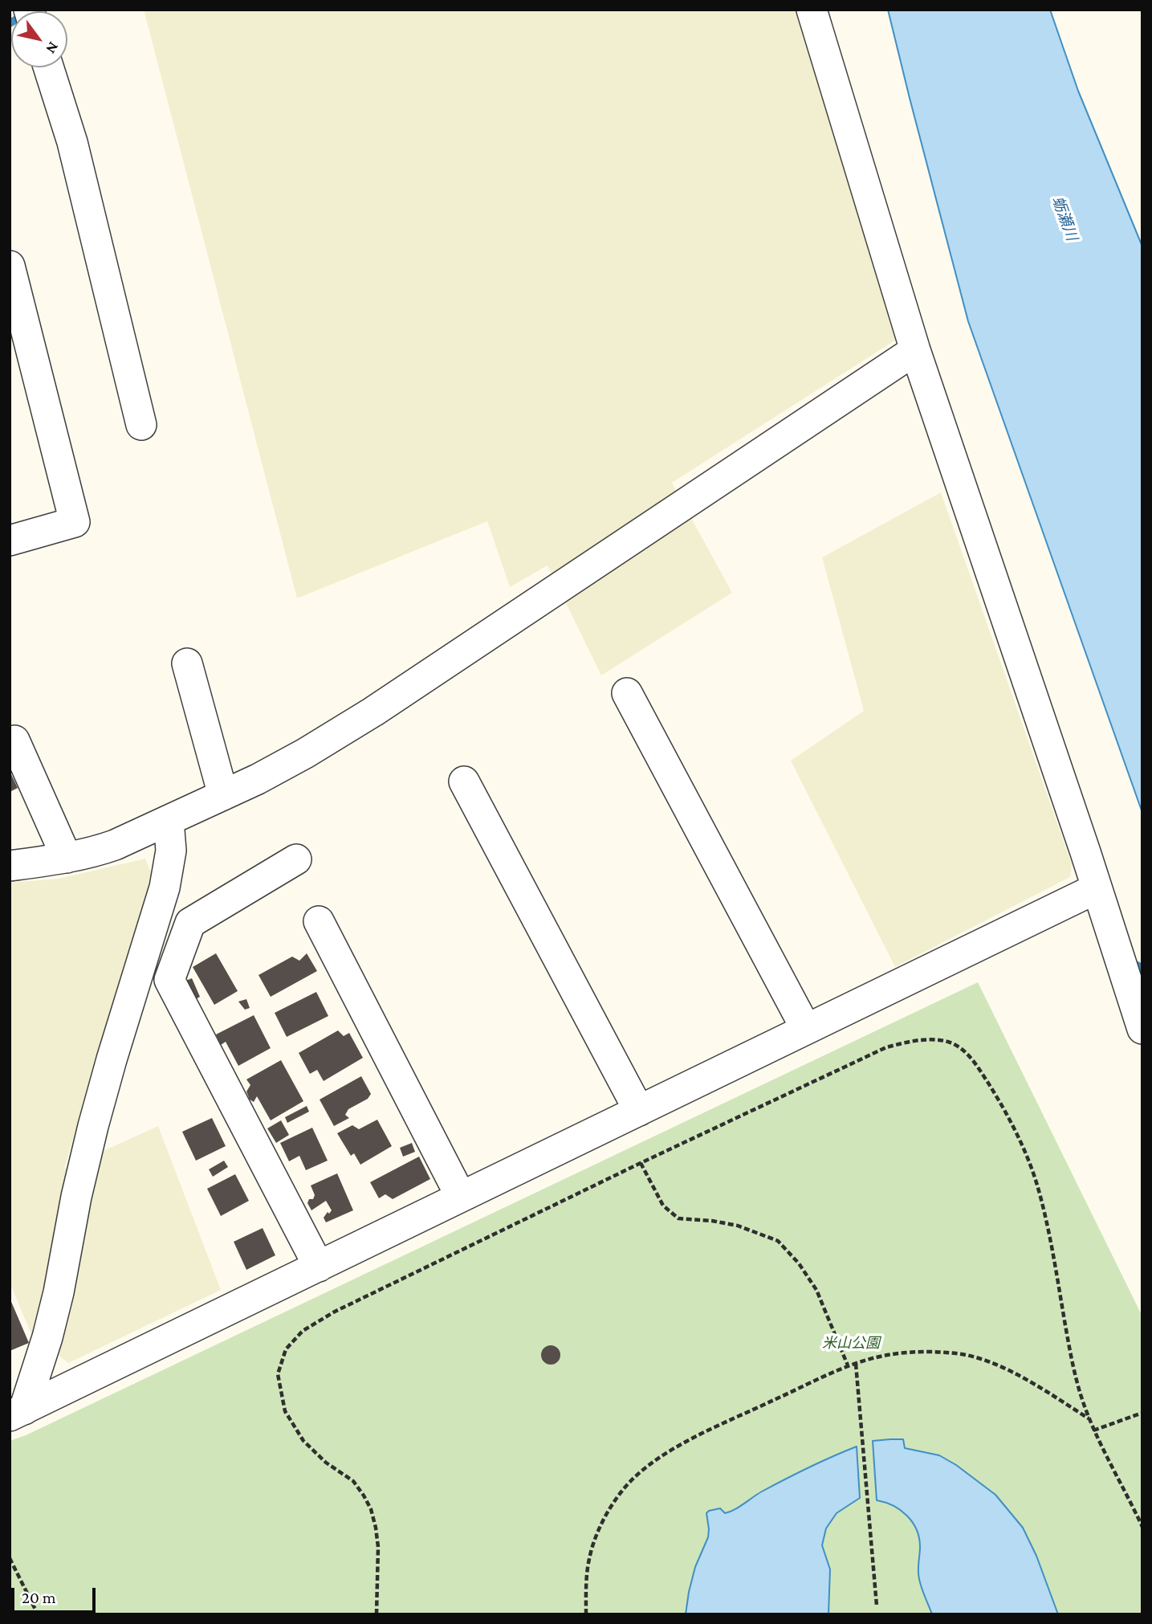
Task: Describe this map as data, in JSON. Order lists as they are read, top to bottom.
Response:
{
  "water": ["蛎瀬川"],
  "parks": ["米山公園"],
  "scale_bar": "20 m",
  "north": "bottom right"
}
